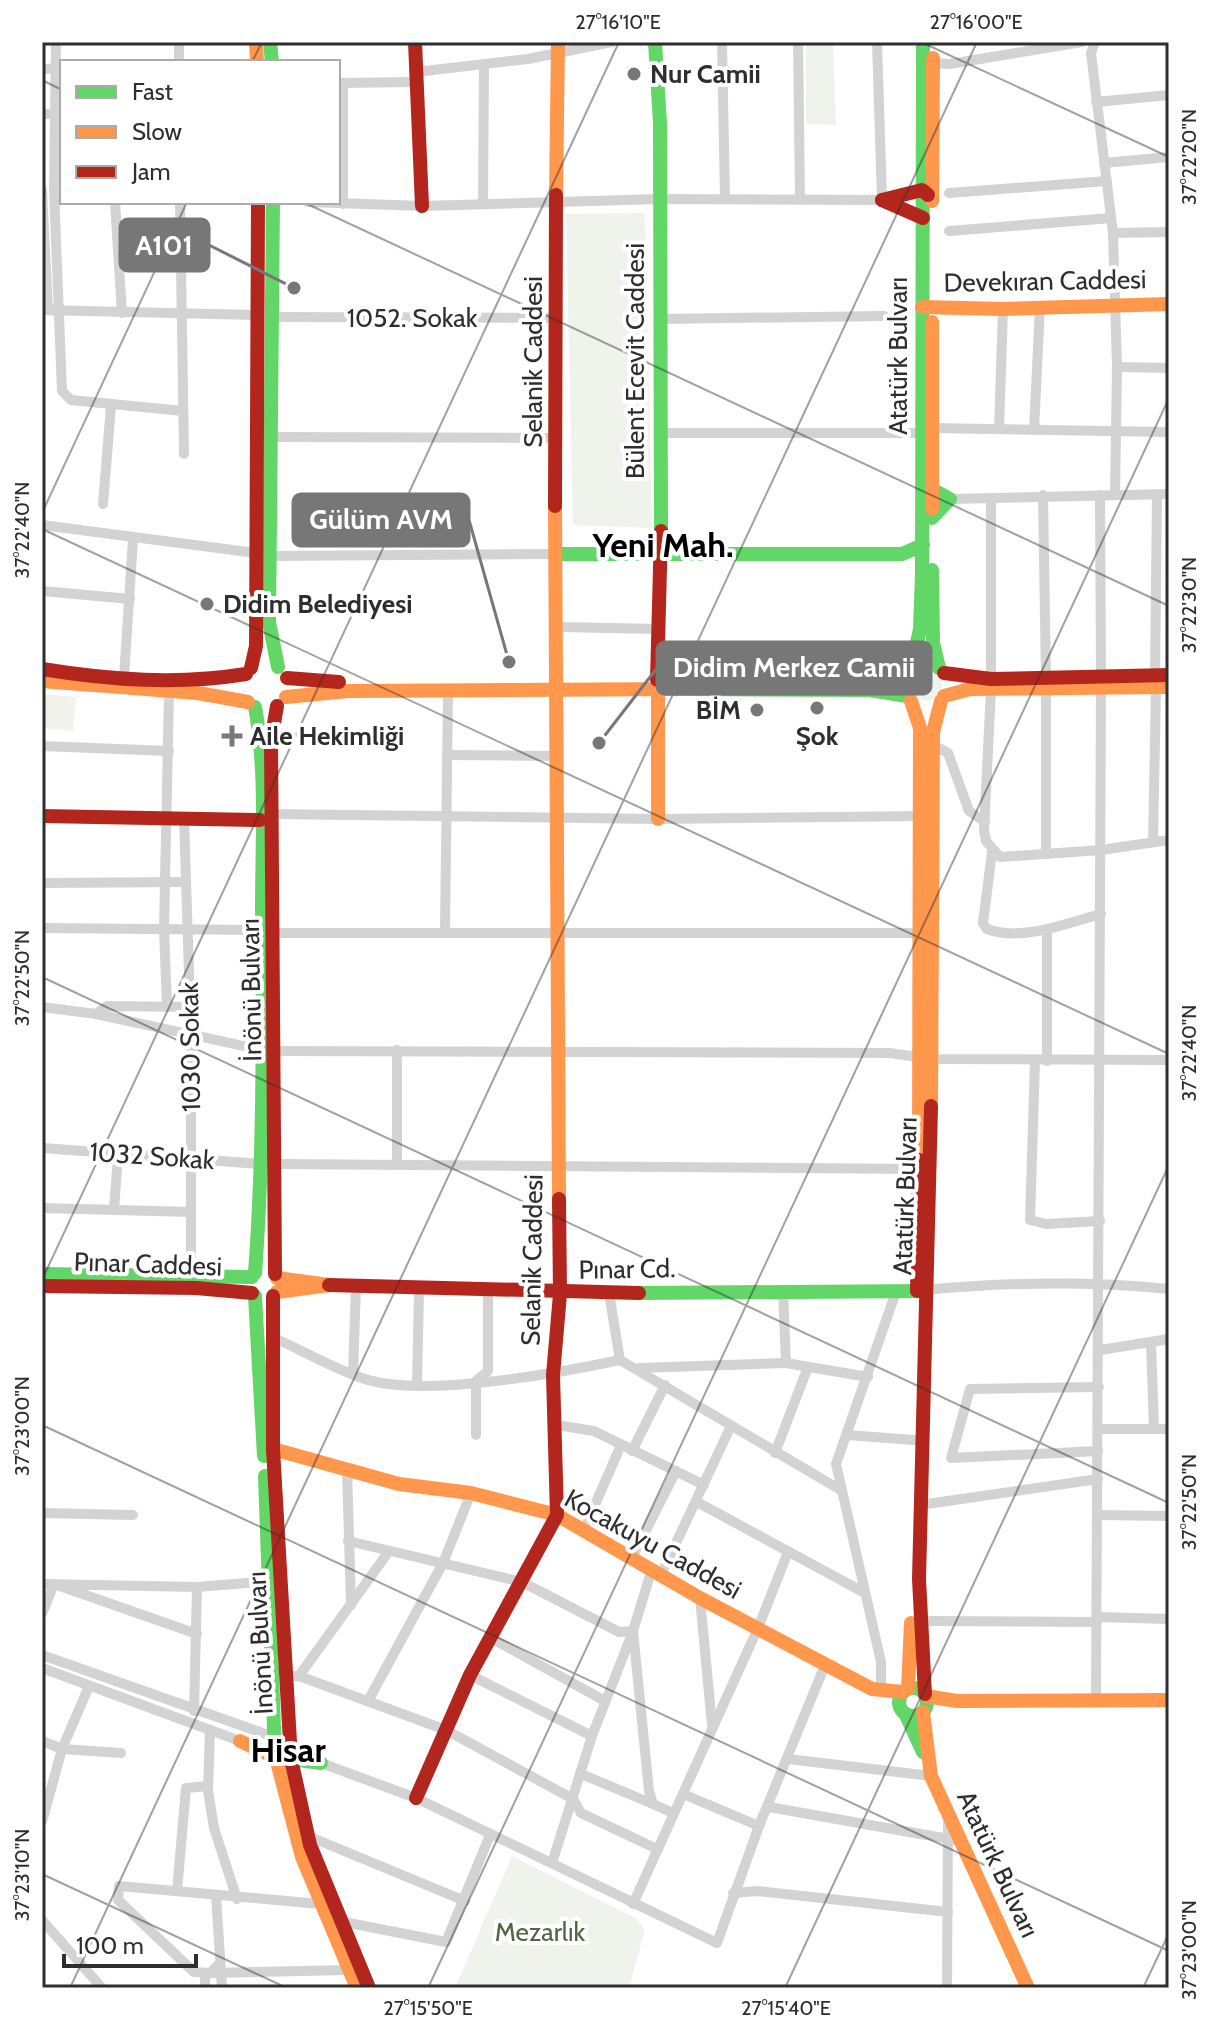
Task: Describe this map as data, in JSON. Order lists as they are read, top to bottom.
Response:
{
  "streets": {
    "main road": [
      "Devekıran Caddesi",
      "Atatürk Bulvarı",
      "Bülent Ecevit Caddesi",
      "Selanik Caddesi",
      "İnönü Bulvarı",
      "Pınar Caddesi",
      "Pınar Cd.",
      "Kocakuyu Caddesi"
    ],
    "street": ["1052. Sokak", "1030 Sokak", "1032 Sokak"]
  },
  "crossings": [
    ["Devekıran Caddesi", "Atatürk Bulvarı"],
    ["1052. Sokak", "Selanik Caddesi"],
    ["Atatürk Bulvarı", "1032 Sokak"],
    ["Atatürk Bulvarı", "Pınar Cd."],
    ["Atatürk Bulvarı", "Kocakuyu Caddesi"],
    ["Selanik Caddesi", "1032 Sokak"],
    ["Selanik Caddesi", "Pınar Cd."],
    ["Selanik Caddesi", "Kocakuyu Caddesi"],
    ["İnönü Bulvarı", "1032 Sokak"],
    ["İnönü Bulvarı", "Pınar Caddesi"],
    ["İnönü Bulvarı", "Pınar Cd."],
    ["İnönü Bulvarı", "Kocakuyu Caddesi"],
    ["1030 Sokak", "1032 Sokak"],
    ["1030 Sokak", "Pınar Caddesi"],
    ["Pınar Caddesi", "Pınar Cd."]
  ],
  "districts": ["Yeni Mah.", "Hisar"],
  "parks": ["Mezarlık"],
  "places": {
    "other": [
      "Nur Camii",
      "A101",
      "Didim Belediyesi",
      "Gülüm AVM",
      "Şok",
      "BİM",
      "Didim Merkez Camii"
    ],
    "health": ["Aile Hekimliği"]
  },
  "legend": ["Fast", "Slow", "Jam"],
  "scale_bar": "100 m",
  "coordinates": [
    "27°16'10\"E",
    "27°16'00\"E",
    "37°22'20\"N",
    "37°22'40\"N",
    "37°22'30\"N",
    "37°22'50\"N",
    "37°23'00\"N",
    "37°23'10\"N",
    "27°15'50\"E",
    "27°15'40\"E"
  ]
}
